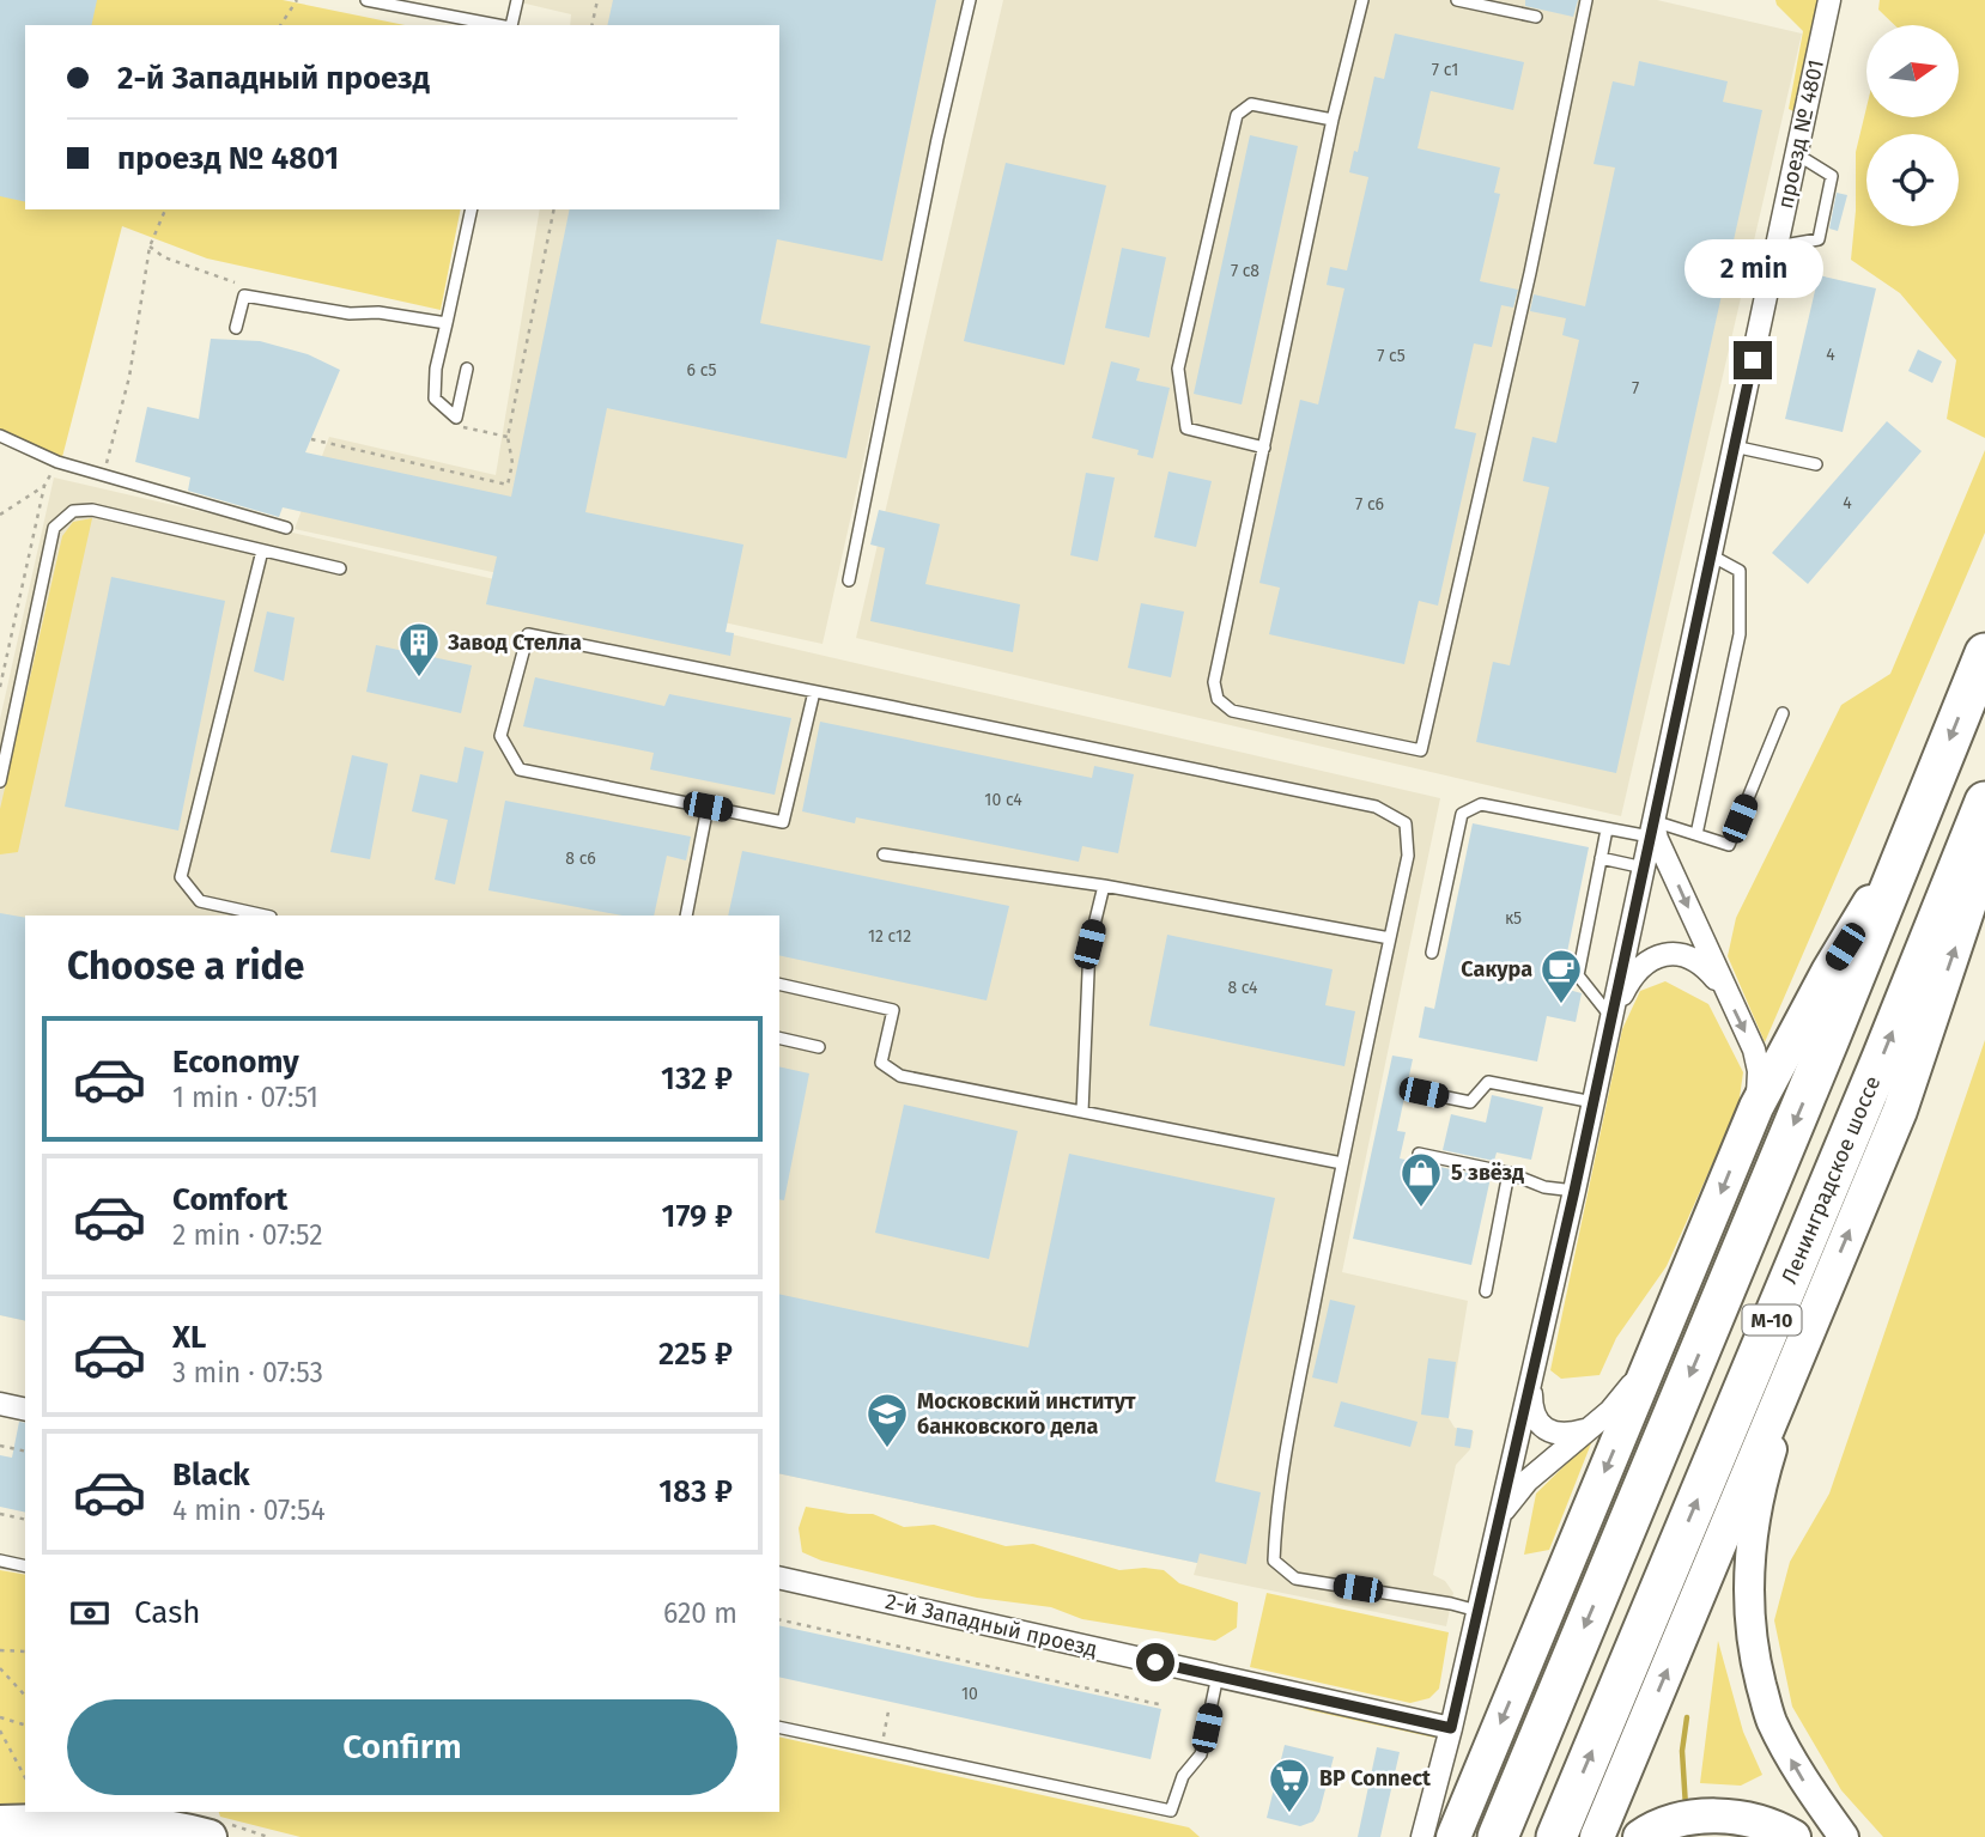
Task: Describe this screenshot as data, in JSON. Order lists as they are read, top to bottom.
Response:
{
  "streets": {
    "highway": ["Ленинградское шоссе", "М-10"],
    "street": ["проезд № 4801", "2-й Западный проезд"]
  },
  "crossings": [
    ["проезд № 4801", "2-й Западный проезд"]
  ],
  "places": {
    "building": ["Завод Стелла"],
    "cafe": ["Сакура"],
    "shop": ["5 звёзд"],
    "school or university": ["Московский институт банковского дела"],
    "supermarket": ["ВР Connect"]
  },
  "house_numbers": [
    "7 с1",
    "7 с8",
    "4",
    "7 с5",
    "6 с5",
    "7",
    "4",
    "7 с6",
    "10 с4",
    "8 с6",
    "к5",
    "12 с12",
    "8 с4",
    "10"
  ],
  "north": "right",
  "page": {
    "banner": ["2-й Западный проезд", "проезд № 4801"],
    "bubble": "2 min",
    "heading": "Choose a ride",
    "list": [
      {
        "name": "Economy",
        "note": "1 min · 07:51",
        "value": "132 ₽"
      },
      {
        "name": "Comfort",
        "note": "2 min · 07:52",
        "value": "179 ₽"
      },
      {
        "name": "XL",
        "note": "3 min · 07:53",
        "value": "225 ₽"
      },
      {
        "name": "Black",
        "note": "4 min · 07:54",
        "value": "183 ₽"
      }
    ],
    "pay": ["Cash", "620 m"],
    "buttons": "Confirm"
  }
}
